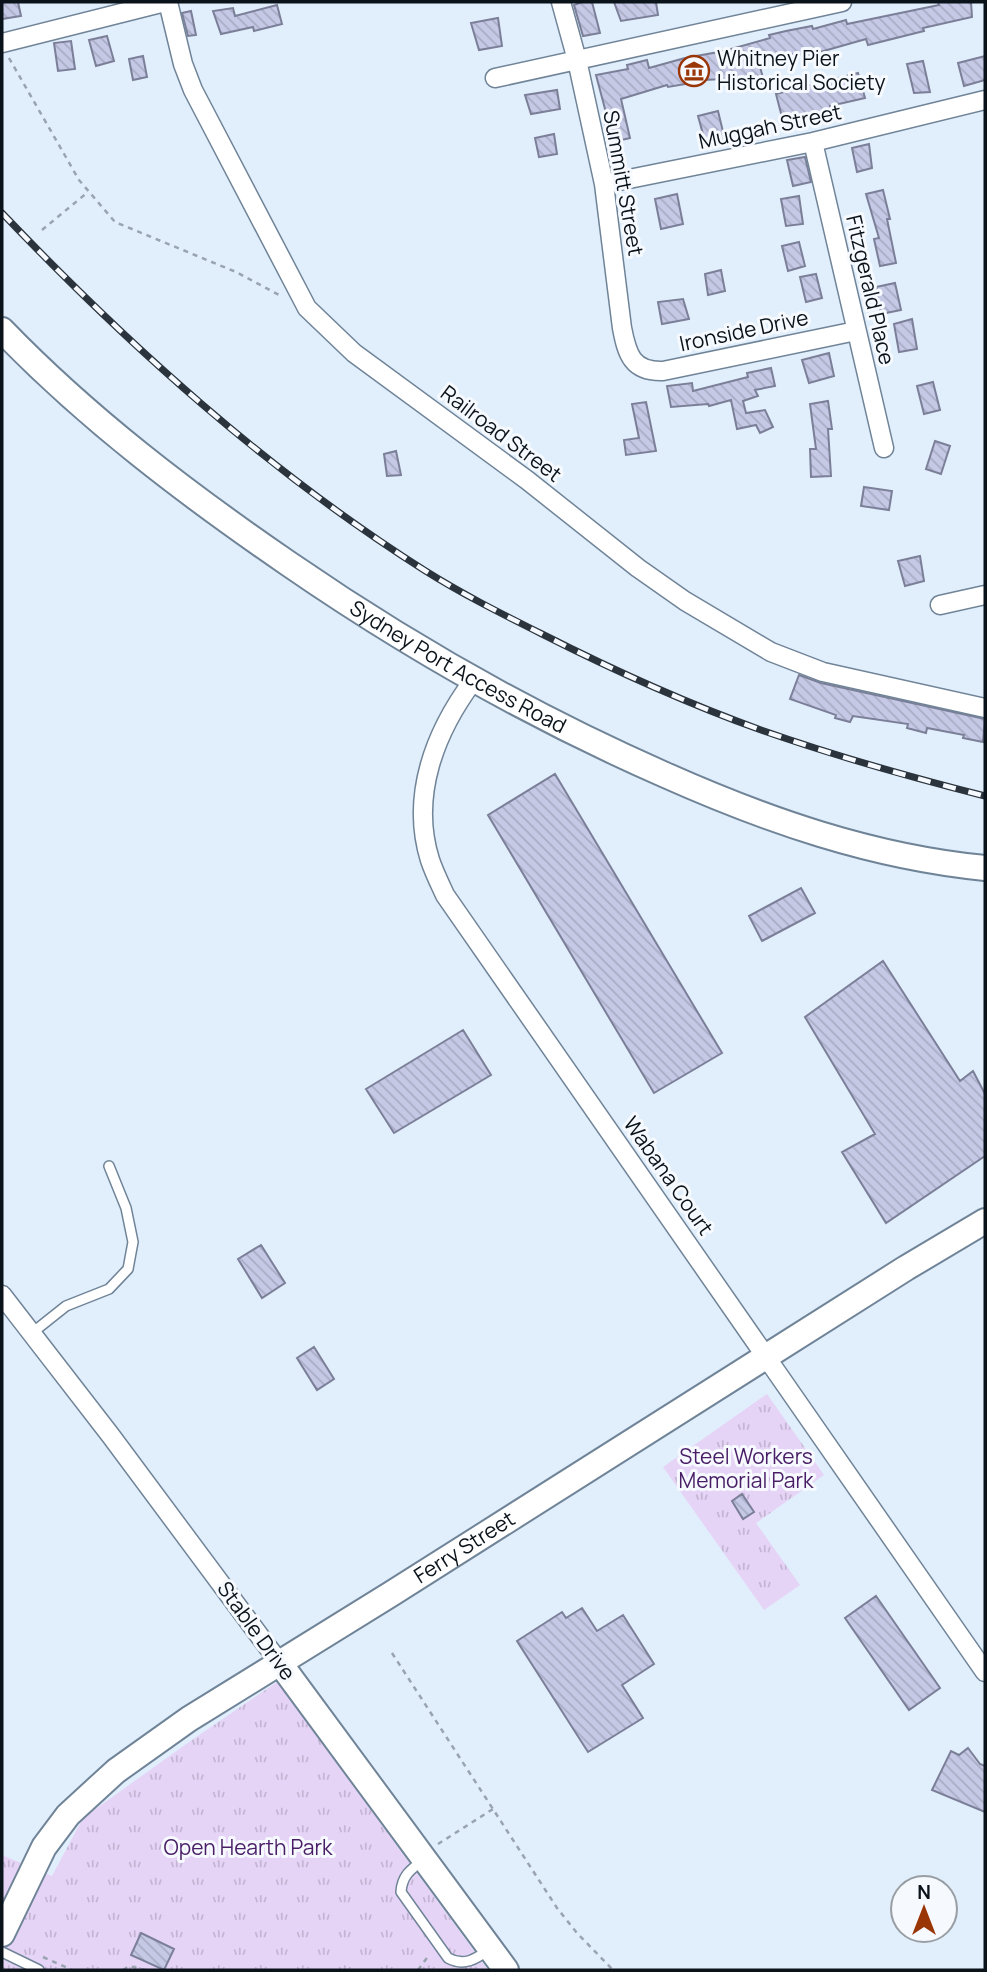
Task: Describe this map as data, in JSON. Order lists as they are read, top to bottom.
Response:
{
  "streets": {
    "street": [
      "Muggah Street",
      "Summitt Street",
      "Fitzgerald Place",
      "Ironside Drive",
      "Railroad Street",
      "Sydney Port Access Road",
      "Wabana Court",
      "Ferry Street",
      "Stable Drive"
    ]
  },
  "crossings": [
    ["Muggah Street", "Summitt Street"],
    ["Muggah Street", "Fitzgerald Place"],
    ["Summitt Street", "Ironside Drive"],
    ["Fitzgerald Place", "Ironside Drive"],
    ["Sydney Port Access Road", "Wabana Court"],
    ["Wabana Court", "Ferry Street"],
    ["Ferry Street", "Stable Drive"]
  ],
  "parks": ["Steel Workers Memorial Park", "Open Hearth Park"],
  "places": {
    "museum": ["Whitney Pier Historical Society"]
  },
  "north": "top"
}
